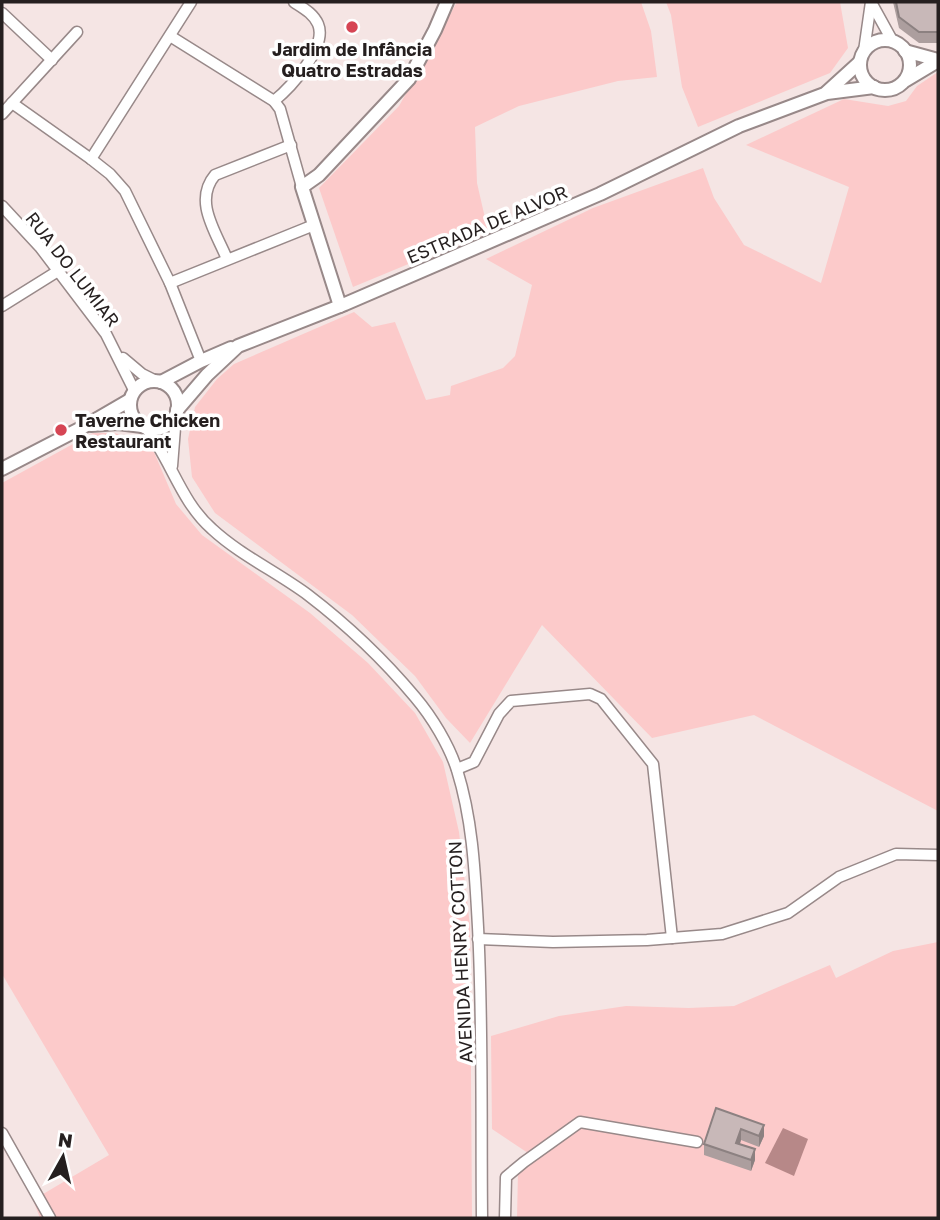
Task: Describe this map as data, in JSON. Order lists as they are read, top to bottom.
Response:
{
  "streets": {
    "street": ["ESTRADA DE ALVOR", "RUA DO LUMIAR", "AVENIDA HENRY COTTON"]
  },
  "crossings": [
    ["ESTRADA DE ALVOR", "AVENIDA HENRY COTTON"]
  ],
  "places": ["Jardim de Infância Quatro Estradas", "Taverne Chicken Restaurant"],
  "north": "top"
}
